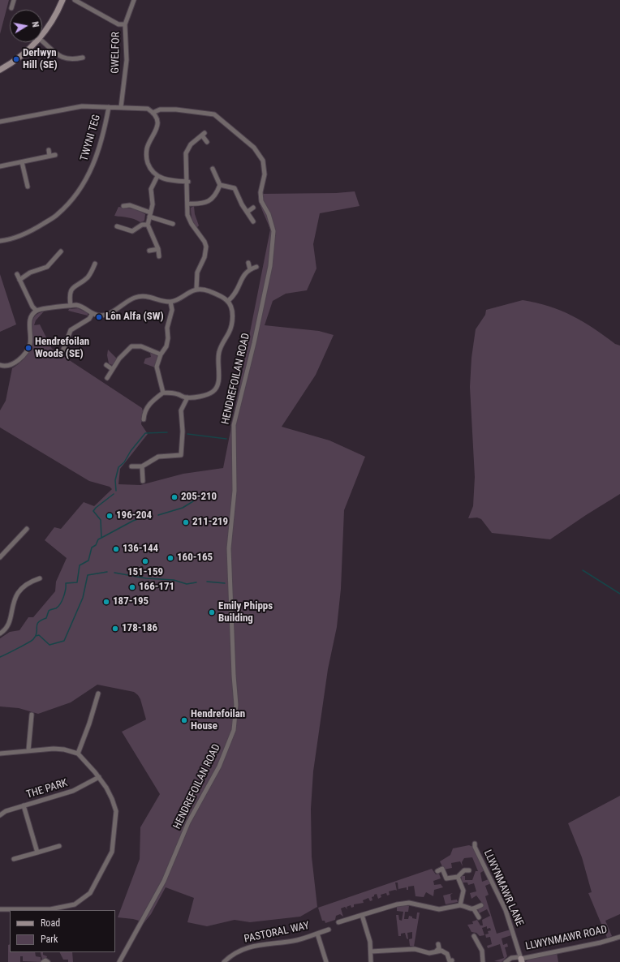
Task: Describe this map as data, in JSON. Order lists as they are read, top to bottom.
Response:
{
  "streets": {
    "street": [
      "GWELFOR",
      "TWYNI TEG",
      "HENDREFOILAN ROAD",
      "THE PARK",
      "LLWYNMAWR LANE",
      "PASTORAL WAY",
      "LLWYNMAWR ROAD"
    ]
  },
  "crossings": [
    ["GWELFOR", "HENDREFOILAN ROAD"],
    ["TWYNI TEG", "HENDREFOILAN ROAD"],
    ["LLWYNMAWR LANE", "LLWYNMAWR ROAD"]
  ],
  "places": [
    "Derlwyn Hill (SE)",
    "Lôn Alfa (SW)",
    "Hendrefoilan Woods (SE)",
    "205-210",
    "196-204",
    "211-219",
    "136-144",
    "160-165",
    "151-159",
    "166-171",
    "187-195",
    "Emily Phipps Building",
    "178-186",
    "Hendrefoilan House"
  ],
  "legend": ["Road", "Park"],
  "north": "right"
}
